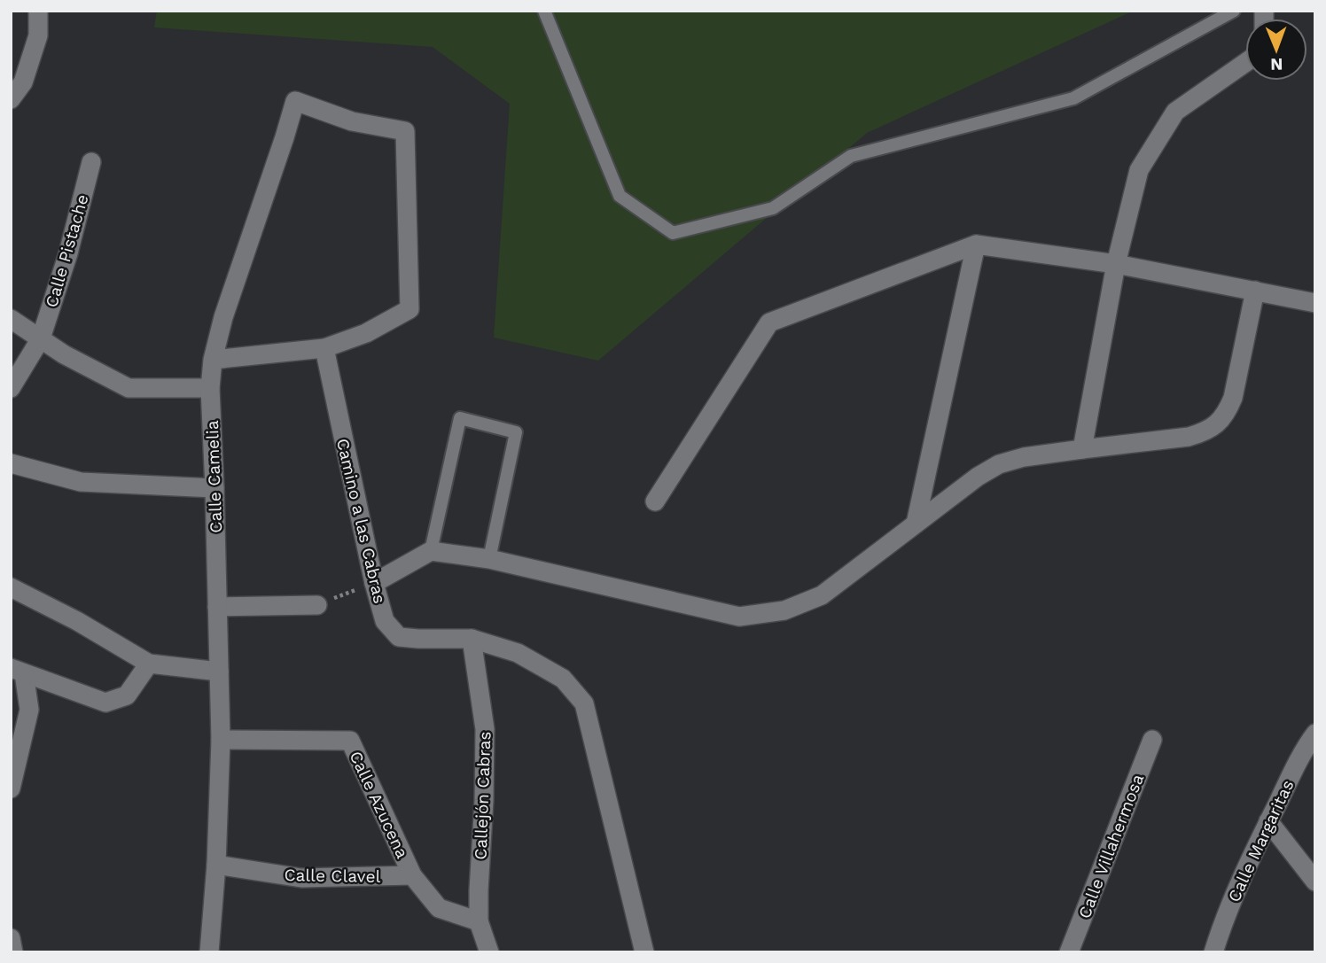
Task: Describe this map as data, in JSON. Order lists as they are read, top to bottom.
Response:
{
  "streets": {
    "street": [
      "Calle Pistache",
      "Calle Camelia",
      "Camino a las Cabras",
      "Callejón Cabras",
      "Calle Azucena",
      "Calle Margaritas",
      "Calle Villahermosa",
      "Calle Clavel"
    ]
  },
  "crossings": [
    ["Calle Camelia", "Camino a las Cabras"],
    ["Calle Camelia", "Calle Azucena"],
    ["Calle Camelia", "Calle Clavel"],
    ["Camino a las Cabras", "Callejón Cabras"],
    ["Callejón Cabras", "Calle Azucena"],
    ["Calle Azucena", "Calle Clavel"]
  ],
  "north": "bottom"
}
